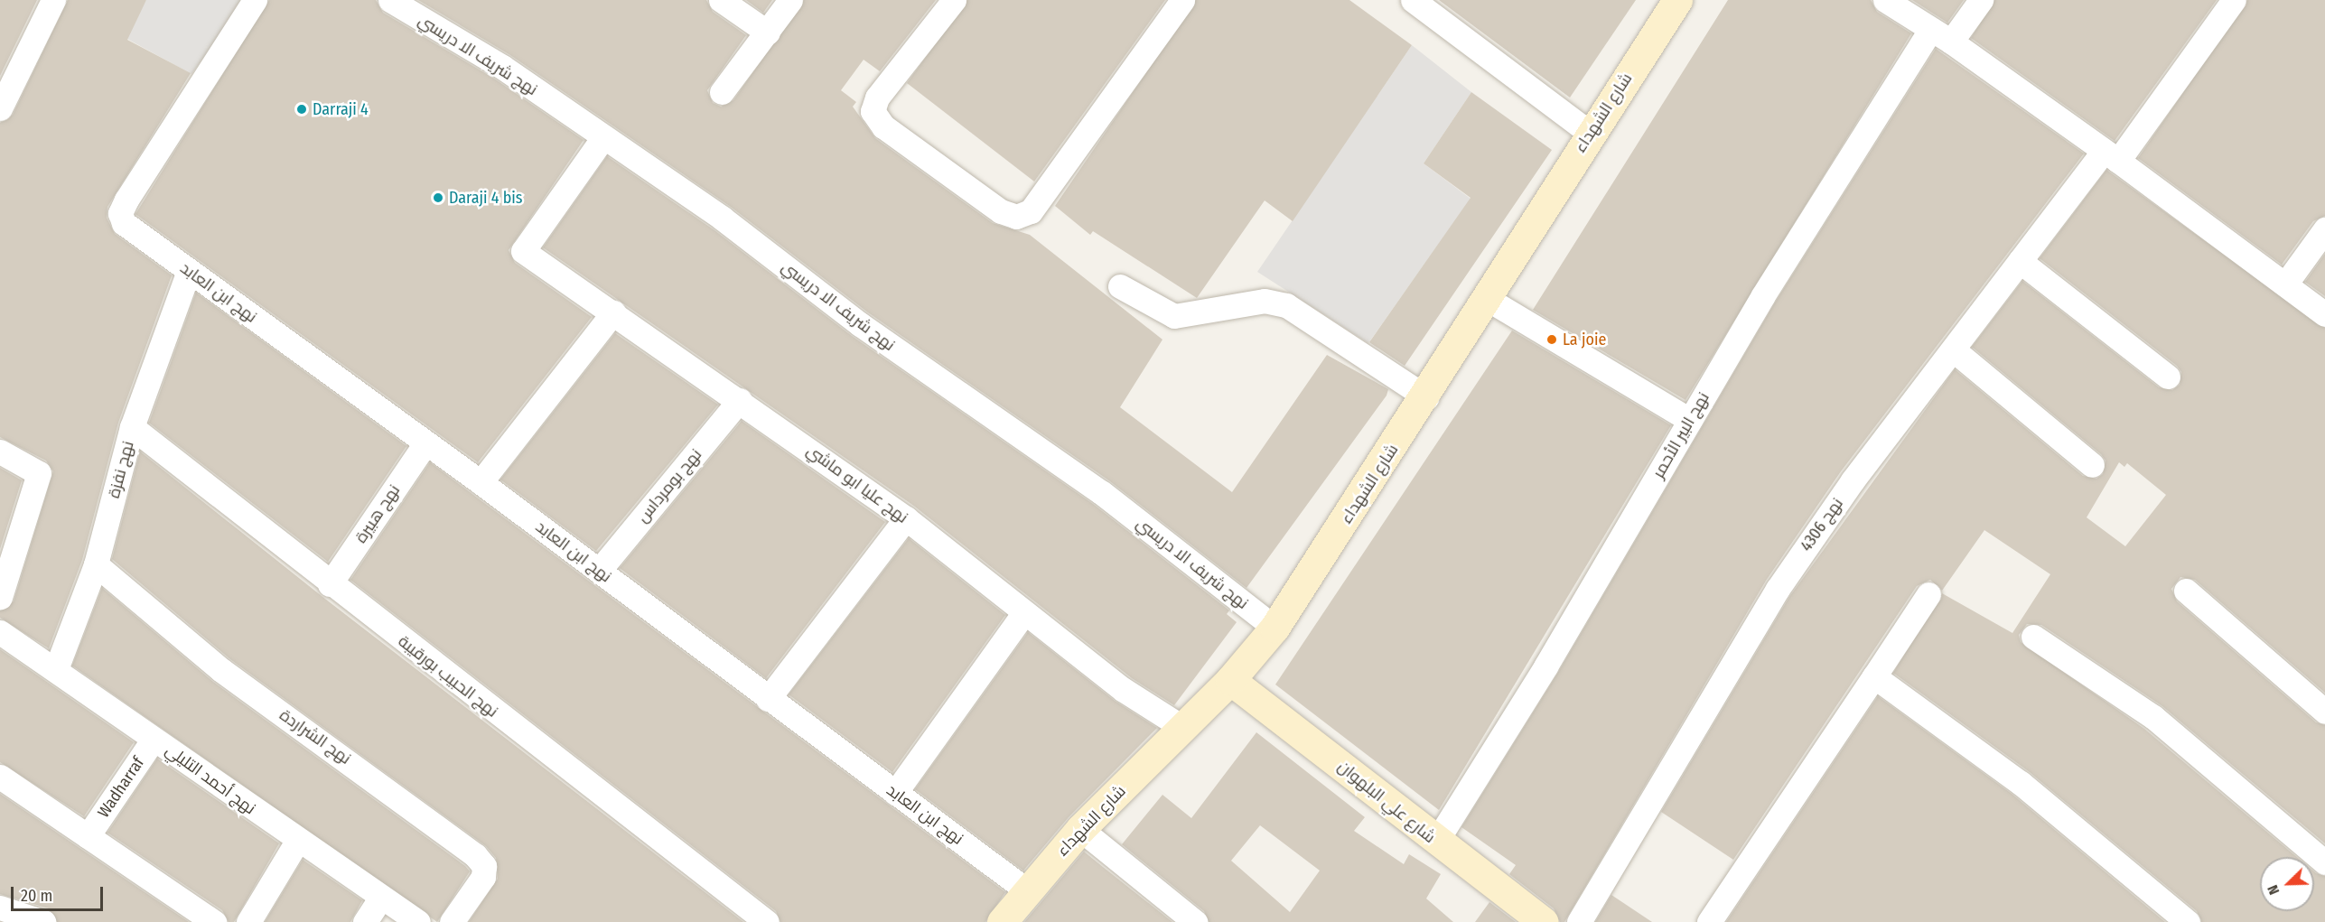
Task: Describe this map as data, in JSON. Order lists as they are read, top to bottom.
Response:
{
  "streets": {
    "street": [
      "نهج شريف الا دريسي",
      "شارع الشهداء",
      "نهج ابن العابد",
      "نهج البير الأحمر",
      "نهج نفزة",
      "نهج عليا ابو ماشي",
      "نهج بومرداس",
      "نهج هبيرة",
      "نهج 4306",
      "نهج الحبيب بورقيبة",
      "نهج الشراردة",
      "نهج أحمد التليلي",
      "Wadharraf",
      "شارع علي البلهوان"
    ]
  },
  "crossings": [
    ["نهج شريف الا دريسي", "شارع الشهداء"],
    ["نهج شريف الا دريسي", "نهج عليا ابو ماشي"],
    ["شارع الشهداء", "نهج ابن العابد"],
    ["شارع الشهداء", "نهج عليا ابو ماشي"],
    ["شارع الشهداء", "شارع علي البلهوان"],
    ["نهج ابن العابد", "نهج نفزة"],
    ["نهج ابن العابد", "نهج بومرداس"],
    ["نهج ابن العابد", "نهج هبيرة"],
    ["نهج البير الأحمر", "شارع علي البلهوان"],
    ["نهج نفزة", "نهج الحبيب بورقيبة"],
    ["نهج نفزة", "نهج الشراردة"],
    ["نهج نفزة", "نهج أحمد التليلي"],
    ["نهج عليا ابو ماشي", "نهج بومرداس"],
    ["نهج هبيرة", "نهج الحبيب بورقيبة"],
    ["نهج أحمد التليلي", "Wadharraf"]
  ],
  "places": ["Darraji 4", "Daraji 4 bis", "La joie"],
  "scale_bar": "20 m",
  "north": "bottom left"
}
